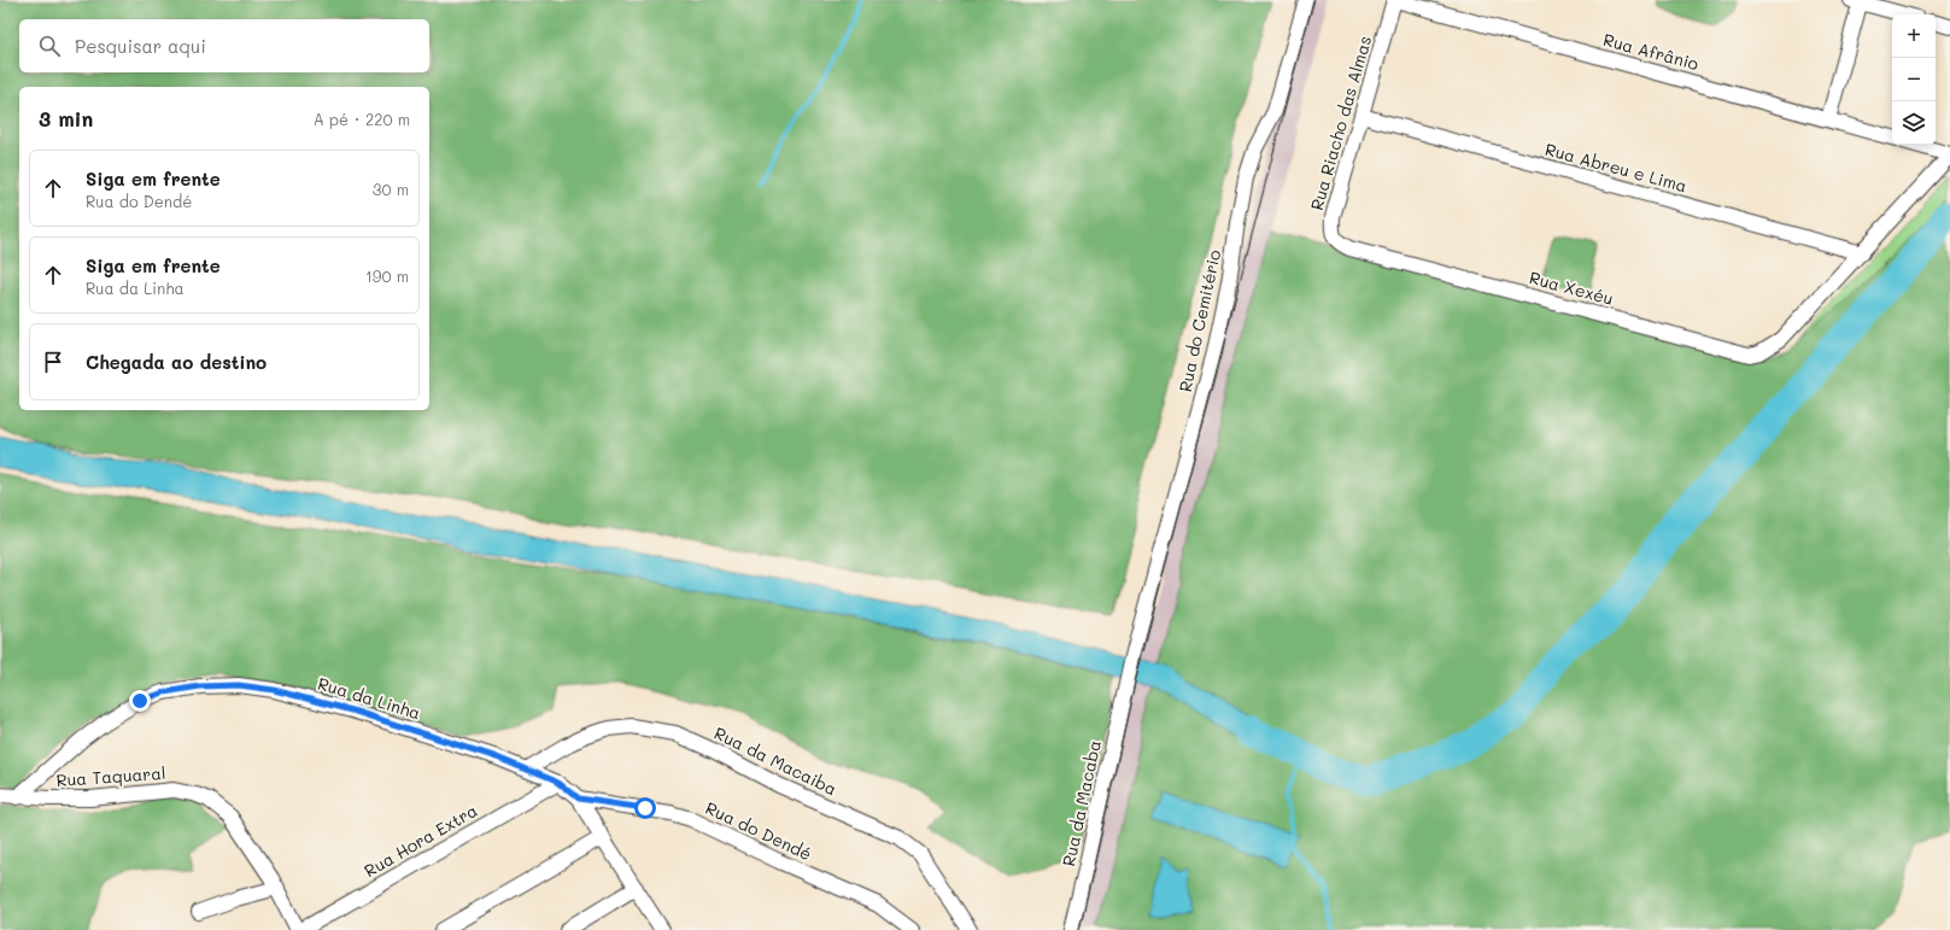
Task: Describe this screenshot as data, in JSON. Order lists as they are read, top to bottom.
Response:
{
  "streets": {
    "street": [
      "Rua Afrânio",
      "Rua Riacho das Almas",
      "Rua Abreu e Lima",
      "Rua Xexéu",
      "Rua do Cemitério",
      "Rua da Linha",
      "Rua da Macaiba",
      "Rua Taquaral",
      "Rua da Macaba",
      "Rua do Dendé",
      "Rua Hora Extra"
    ]
  },
  "crossings": [
    ["Rua Afrânio", "Rua Riacho das Almas"],
    ["Rua Riacho das Almas", "Rua Abreu e Lima"],
    ["Rua Riacho das Almas", "Rua Xexéu"],
    ["Rua Abreu e Lima", "Rua Xexéu"],
    ["Rua do Cemitério", "Rua da Macaba"],
    ["Rua da Linha", "Rua da Macaiba"],
    ["Rua da Linha", "Rua Taquaral"],
    ["Rua da Linha", "Rua do Dendé"],
    ["Rua da Linha", "Rua Hora Extra"]
  ],
  "page": {
    "map_buttons": ["+", "−"],
    "search": "Pesquisar aqui",
    "heading": ["3 min", "A pé · 220 m"],
    "list": [
      ["Siga em frente", "Rua do Dendé", "30 m"],
      ["Siga em frente", "Rua da Linha", "190 m"],
      "Chegada ao destino"
    ]
  }
}
